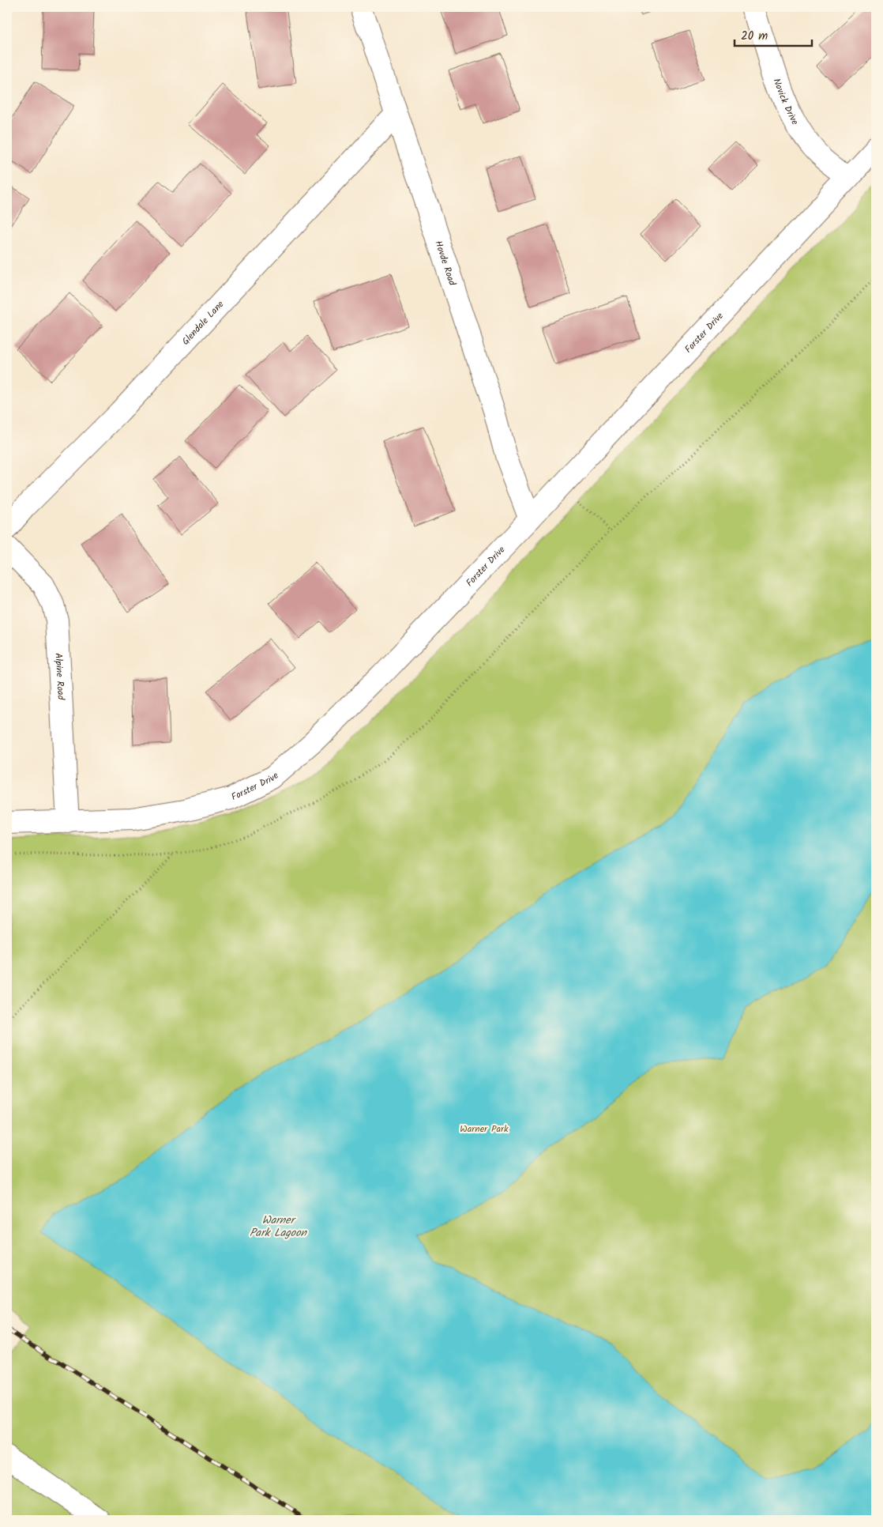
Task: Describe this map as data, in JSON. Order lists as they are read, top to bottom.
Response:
{
  "streets": {
    "street": [
      "Novick Drive",
      "Hovde Road",
      "Glendale Lane",
      "Forster Drive",
      "Alpine Road"
    ]
  },
  "crossings": [
    ["Novick Drive", "Forster Drive"],
    ["Hovde Road", "Glendale Lane"],
    ["Hovde Road", "Forster Drive"],
    ["Forster Drive", "Alpine Road"]
  ],
  "water": ["Warner Park Lagoon"],
  "parks": ["Warner Park"],
  "scale_bar": "20 m"
}
